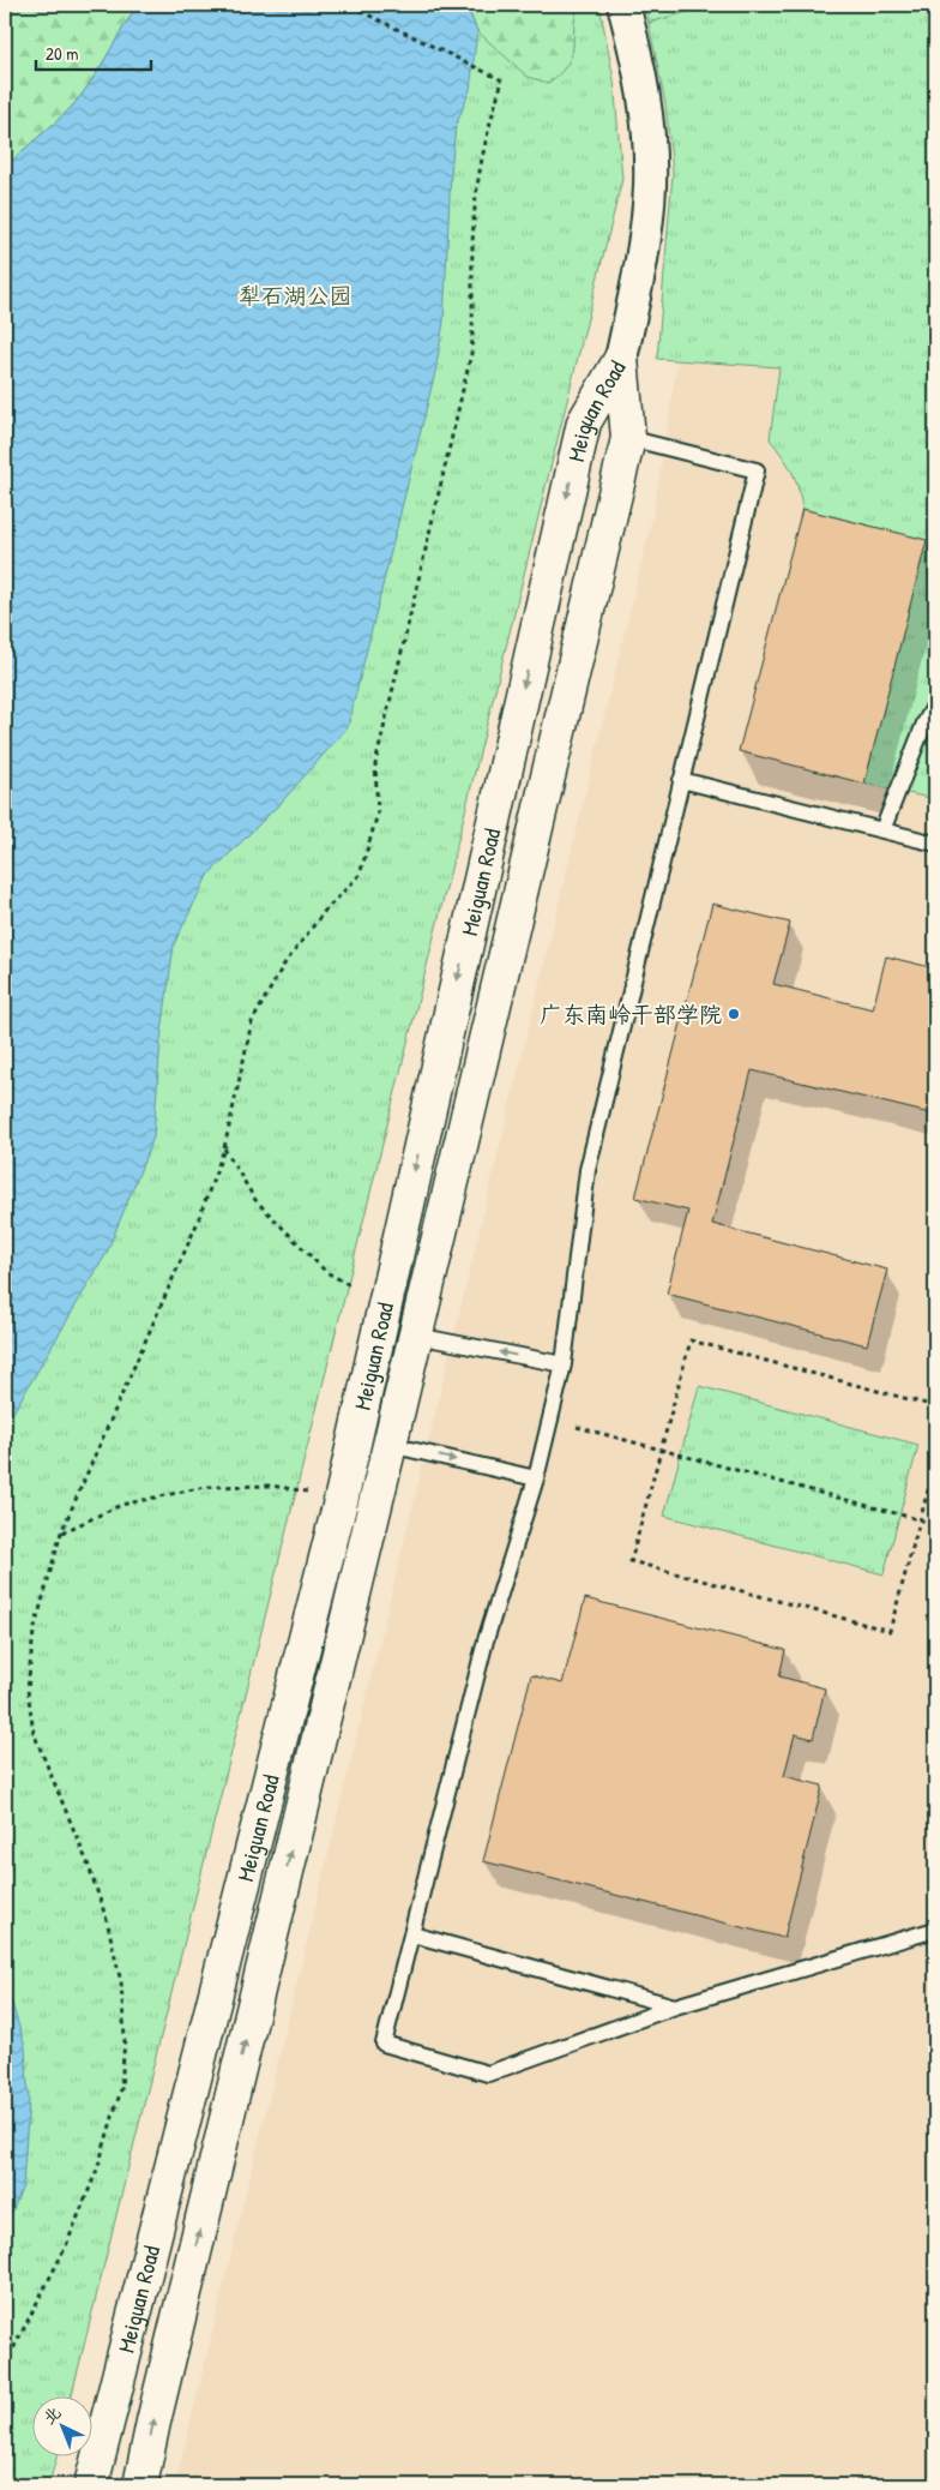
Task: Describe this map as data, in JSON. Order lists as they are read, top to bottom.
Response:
{
  "streets": {
    "street": ["Meiguan Road"]
  },
  "parks": ["犁石湖公园"],
  "places": ["广东南岭干部学院"],
  "scale_bar": "20 m",
  "north": "top left"
}
